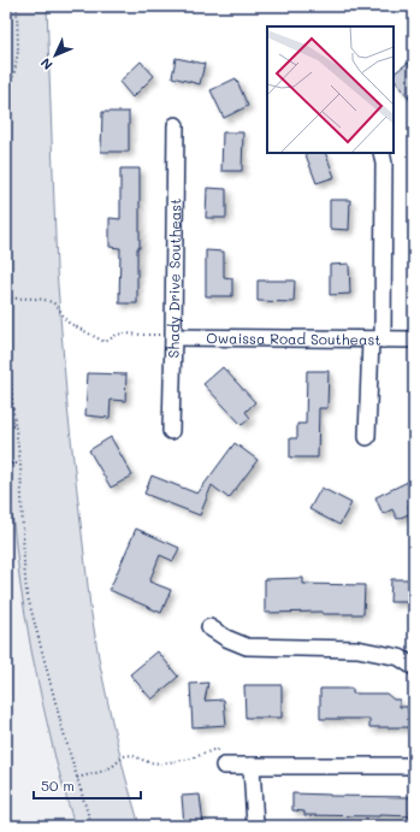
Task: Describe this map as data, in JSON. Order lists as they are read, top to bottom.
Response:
{
  "streets": {
    "street": ["Shady Drive Southeast", "Owaissa Road Southeast"]
  },
  "crossings": [
    ["Shady Drive Southeast", "Owaissa Road Southeast"]
  ],
  "scale_bar": "50 m",
  "north": "bottom left"
}
